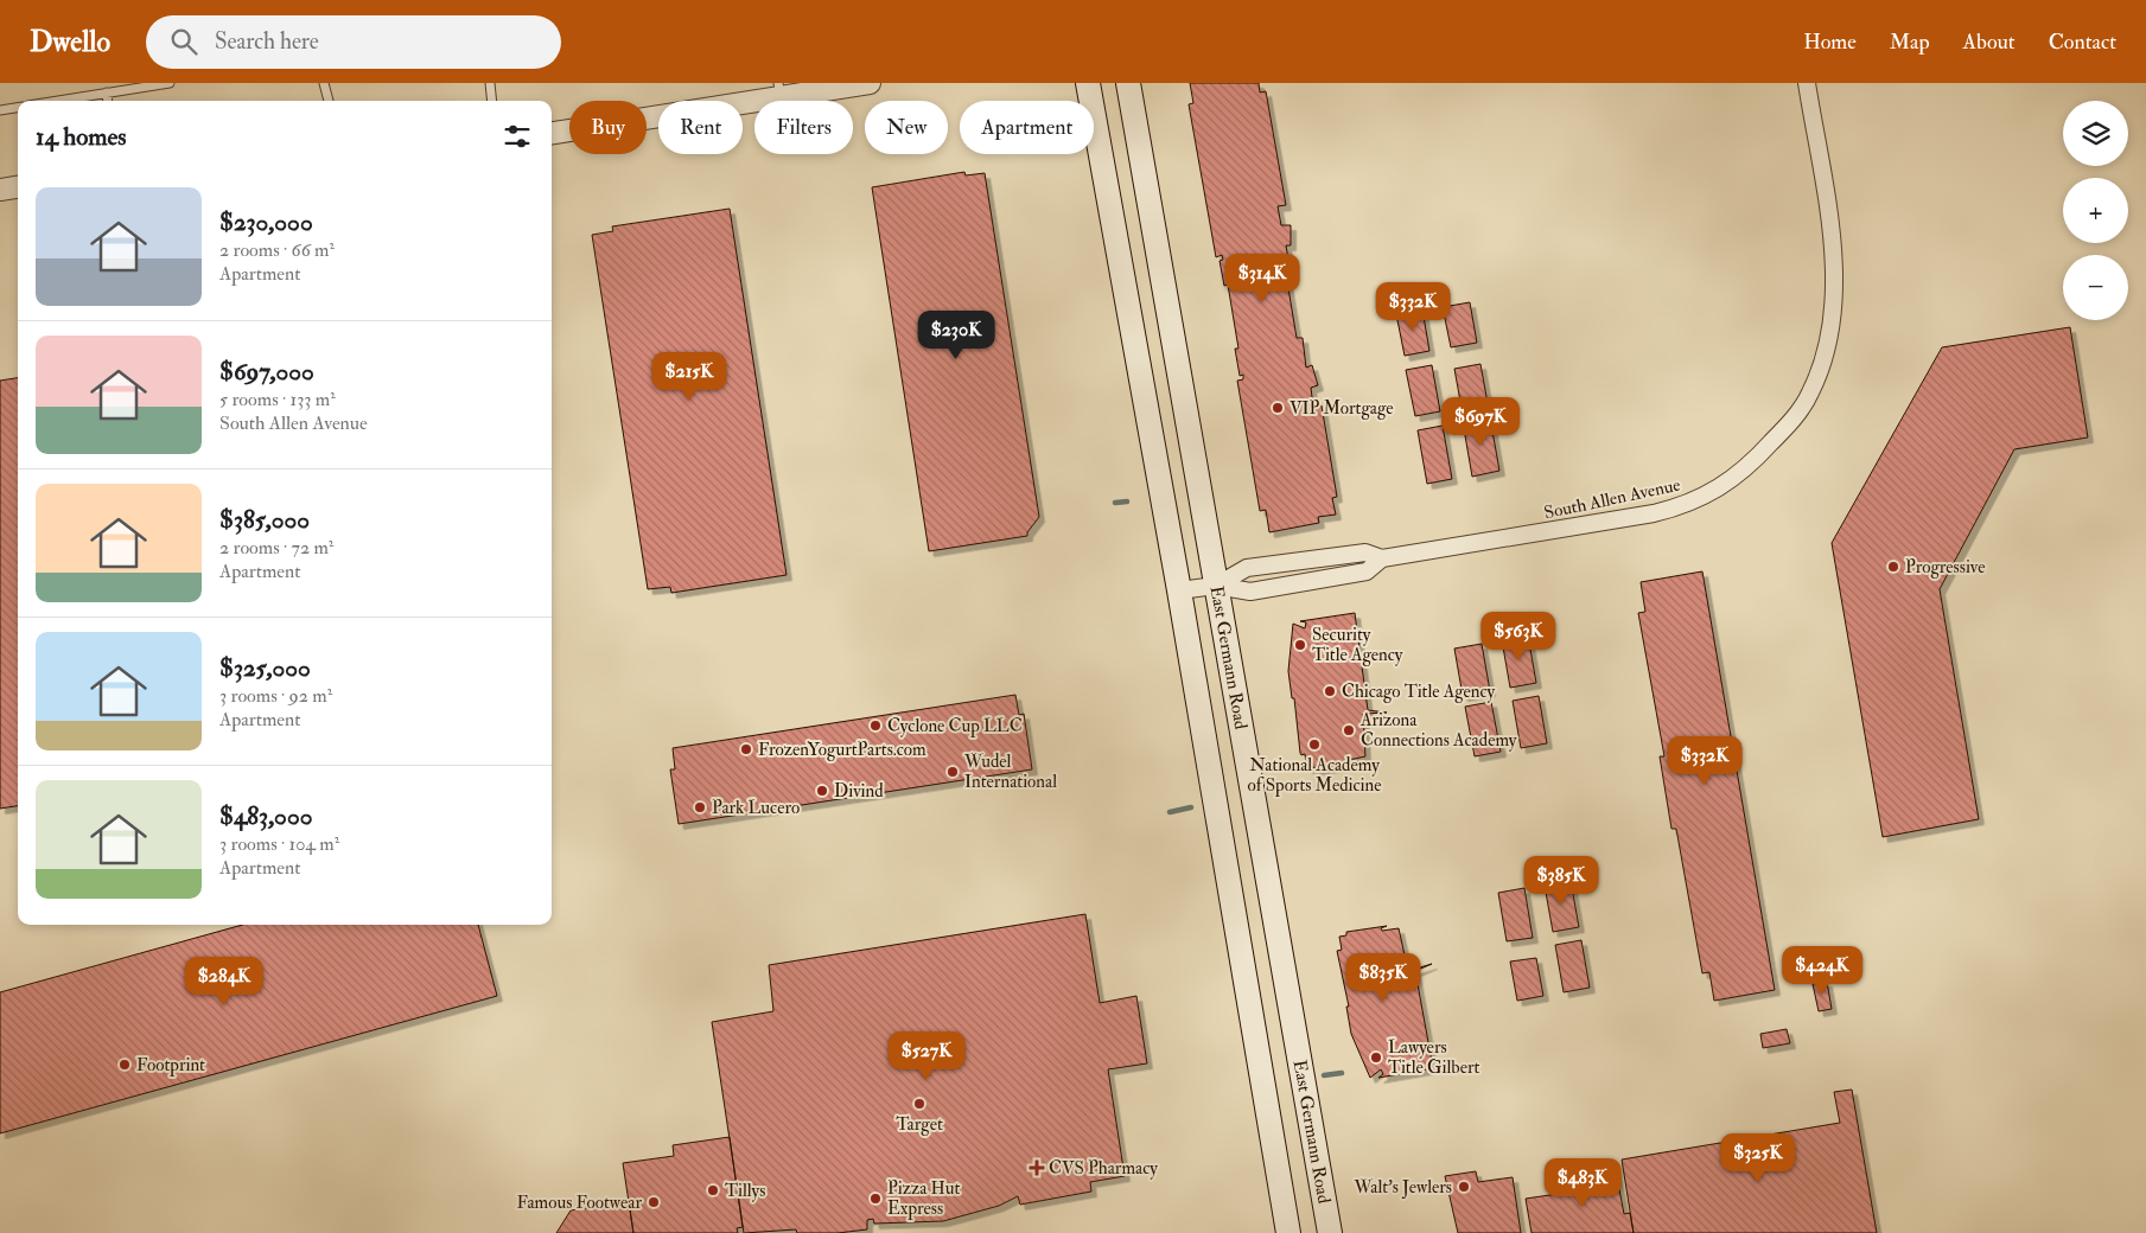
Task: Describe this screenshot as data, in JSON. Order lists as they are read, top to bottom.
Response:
{
  "streets": {
    "main road": ["East Germann Road"],
    "street": ["South Allen Avenue"]
  },
  "crossings": [
    ["South Allen Avenue", "East Germann Road"]
  ],
  "places": {
    "other": [
      "VIP Mortgage",
      "Progressive",
      "Security Title Agency",
      "Chicago Title Agency",
      "Cyclone Cup LLC",
      "Arizona Connections Academy",
      "National Academy of Sports Medicine",
      "FrozenYogurtParts.com",
      "Wudel International",
      "Divind",
      "Park Lucero",
      "Lawyers Title Gilbert",
      "Footprint",
      "Target",
      "Walt's Jewlers",
      "Tillys",
      "Pizza Hut Express",
      "Famous Footwear"
    ],
    "health": ["CVS Pharmacy"]
  },
  "page": {
    "header": "Dwello",
    "search": "Search here",
    "nav": [
      "Home",
      "Map",
      "About",
      "Contact"
    ],
    "map_buttons": ["+", "−"],
    "chip": [
      "Buy",
      "Rent",
      "Filters",
      "New",
      "Apartment"
    ],
    "heading": "14 homes",
    "list": [
      {
        "name": "$230,000",
        "note": "2 rooms · 66 m² · Apartment"
      },
      {
        "name": "$697,000",
        "note": "5 rooms · 133 m² · South Allen Avenue"
      },
      {
        "name": "$385,000",
        "note": "2 rooms · 72 m² · Apartment"
      },
      {
        "name": "$325,000",
        "note": "3 rooms · 92 m² · Apartment"
      },
      {
        "name": "$483,000",
        "note": "3 rooms · 104 m² · Apartment"
      }
    ],
    "price": [
      "$314K",
      "$332K",
      "$230K",
      "$215K",
      "$697K",
      "$563K",
      "$332K",
      "$385K",
      "$424K",
      "$835K",
      "$284K",
      "$527K",
      "$325K",
      "$483K"
    ]
  }
}
